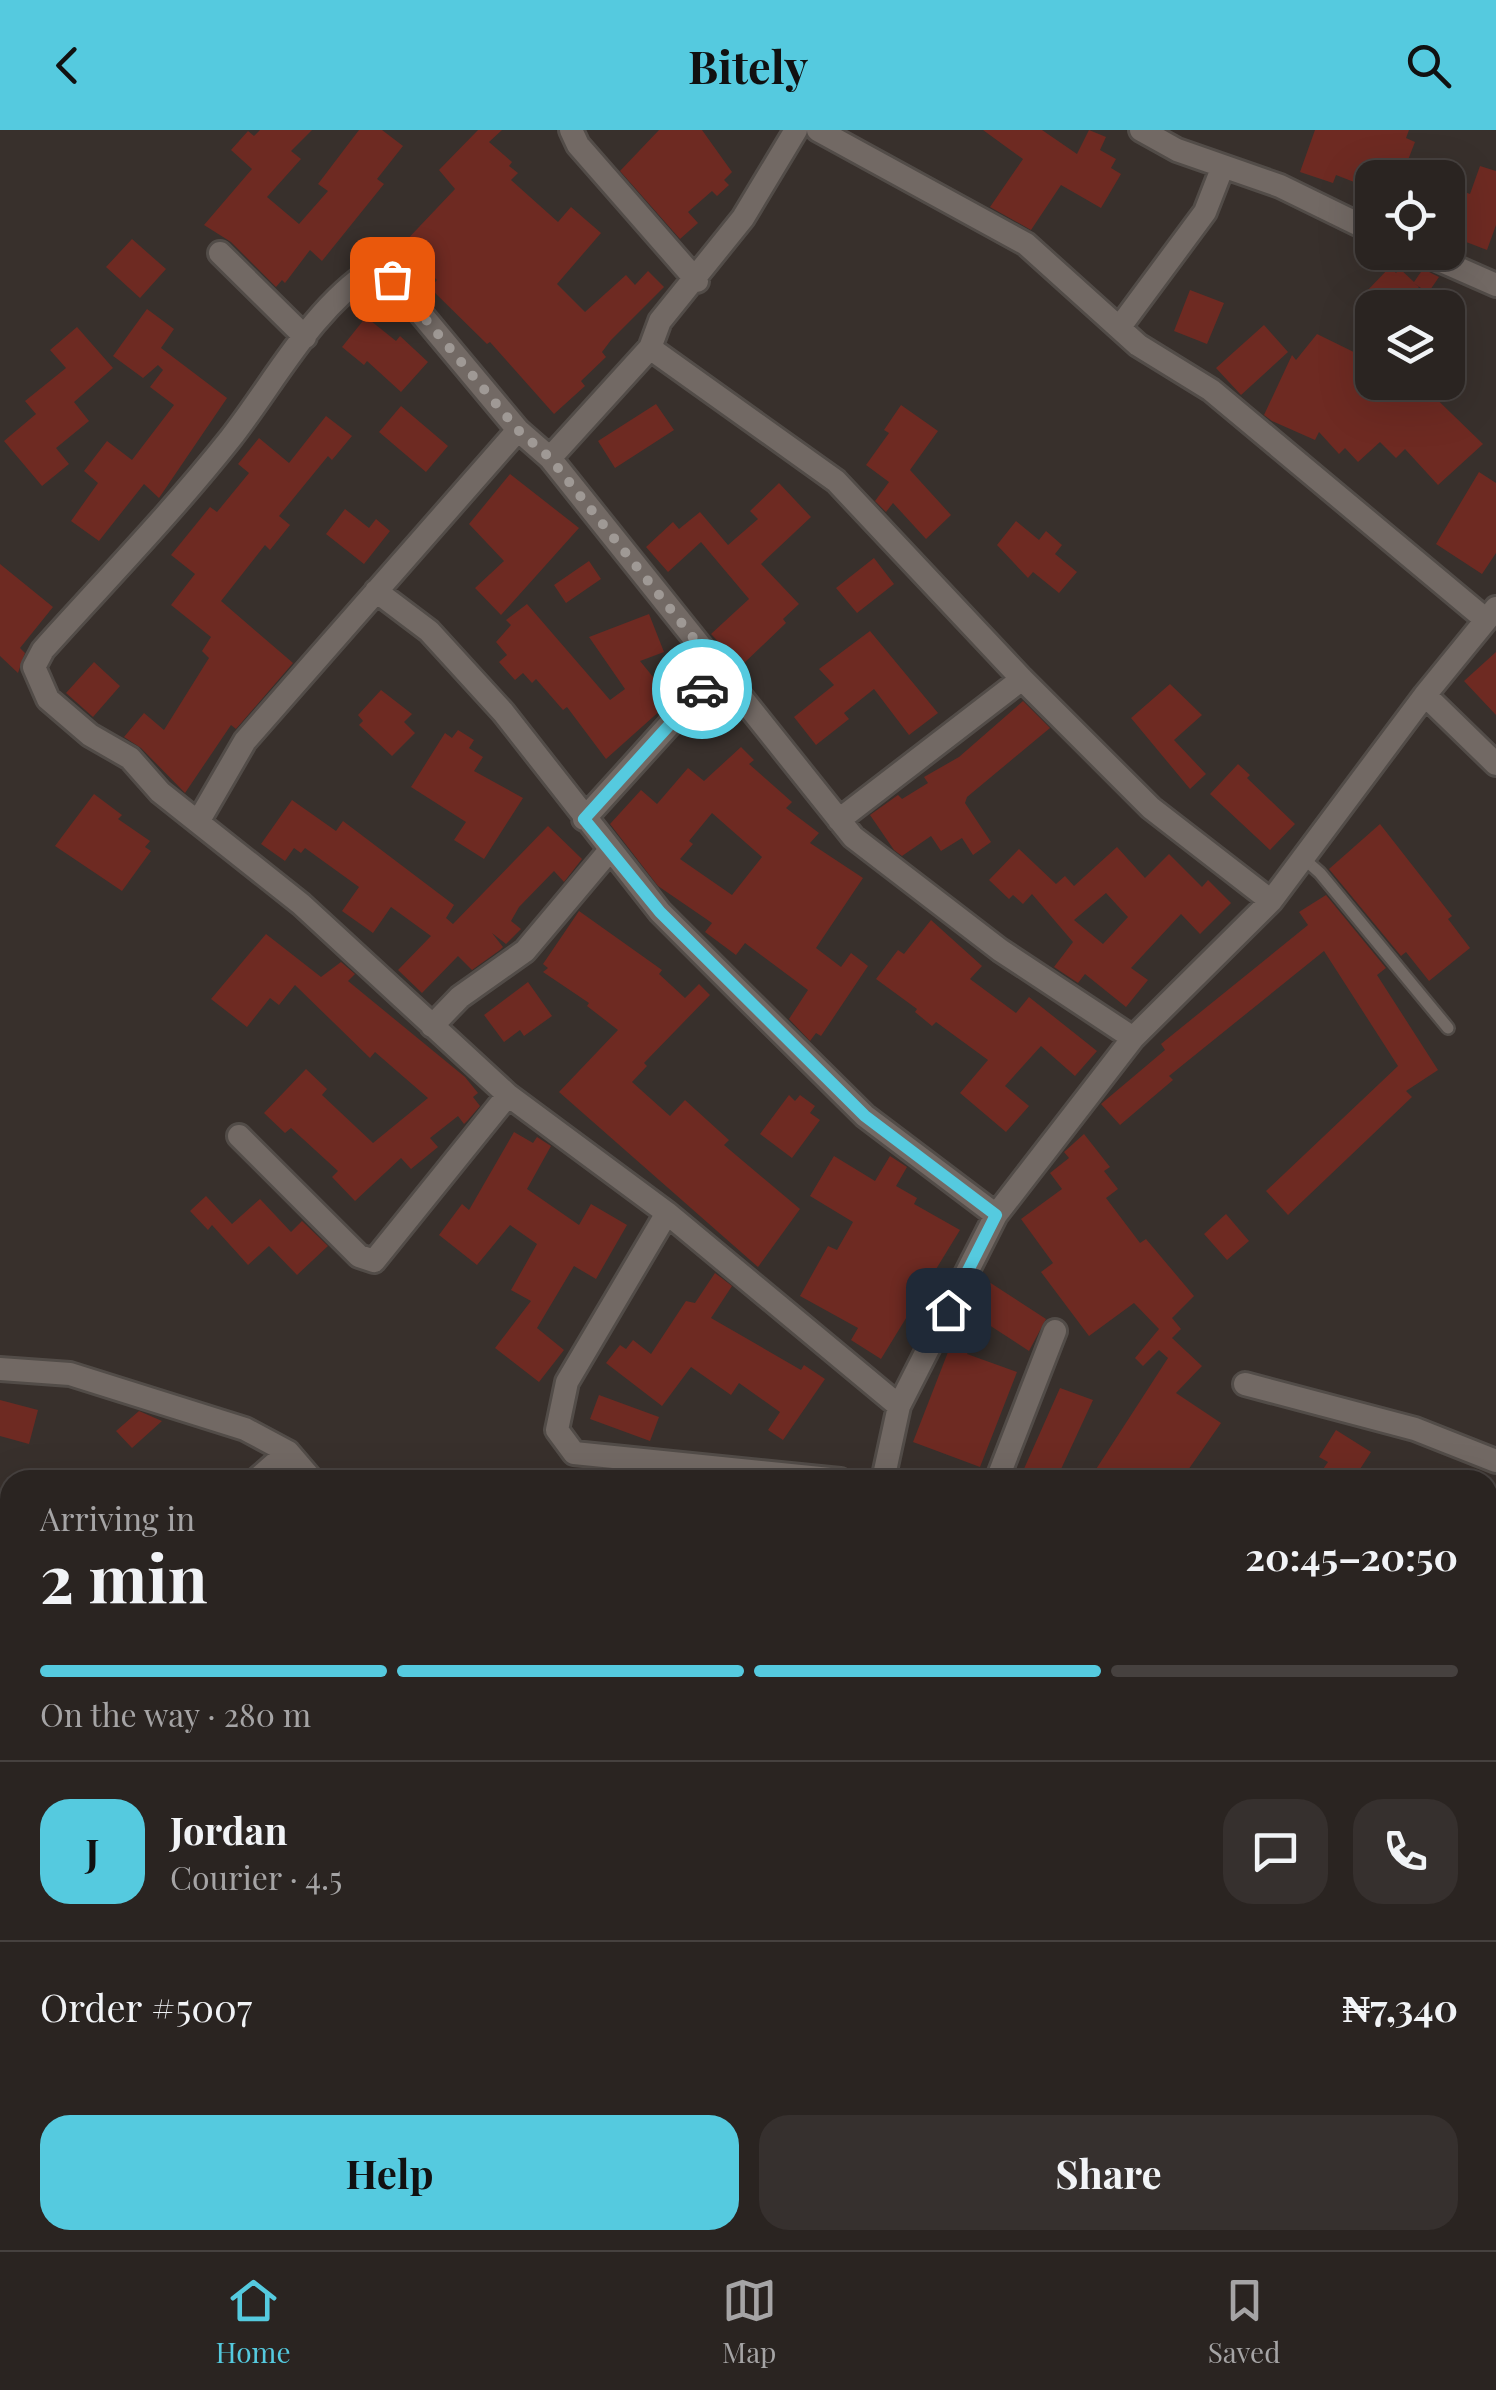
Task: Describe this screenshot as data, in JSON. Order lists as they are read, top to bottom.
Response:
{
  "page": {
    "header": "Bitely",
    "heading": ["2 min", "Arriving in", "20:45–20:50"],
    "panel": [
      "Jordan",
      "Courier · 4.5",
      "Order #5007",
      "₦7,340"
    ],
    "bar": "On the way · 280 m",
    "round": "J",
    "buttons": ["Help", "Share"],
    "tabs": ["Home", "Map", "Saved"]
  }
}
